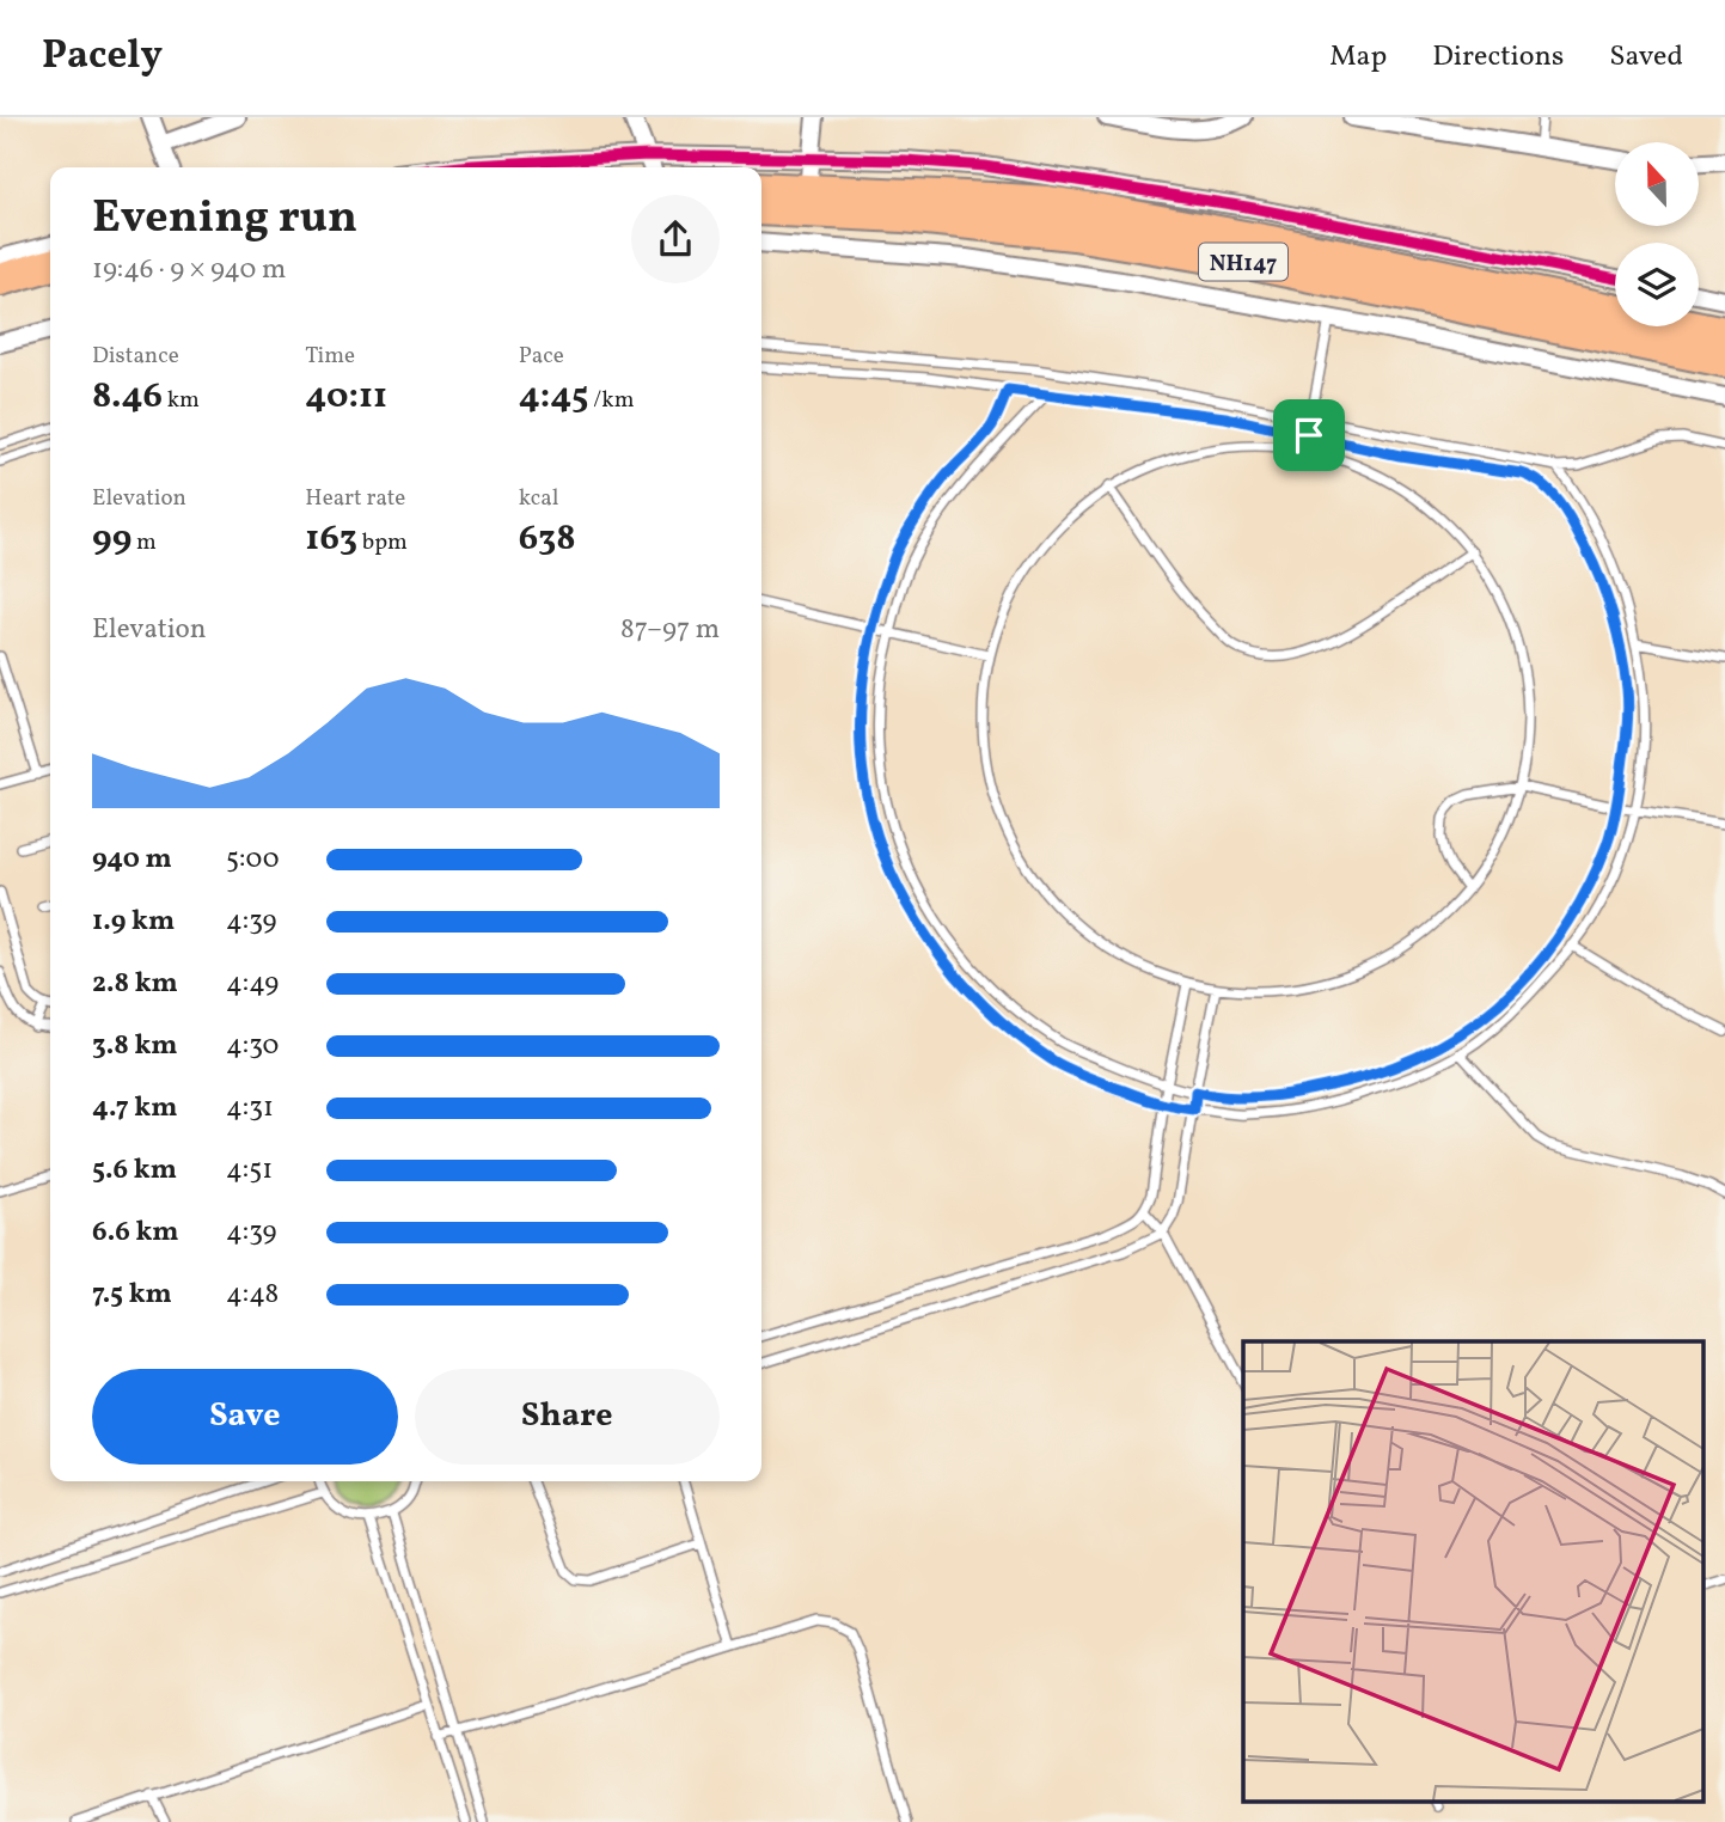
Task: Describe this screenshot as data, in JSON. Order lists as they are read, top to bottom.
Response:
{
  "streets": {
    "highway": ["NH147"]
  },
  "north": "top",
  "page": {
    "header": "Pacely",
    "nav": ["Map", "Directions", "Saved"],
    "heading": ["Evening run", "19:46 · 9 × 940 m"],
    "stats": [
      ["Distance", "8.46 km"],
      ["Time", "40:11"],
      ["Pace", "4:45 /km"],
      ["Elevation", "99 m"],
      ["Heart rate", "163 bpm"],
      ["kcal", "638"]
    ],
    "chart": ["Elevation", "87–97 m"],
    "list": [
      {
        "name": "940 m",
        "note": "5:00"
      },
      {
        "name": "1.9 km",
        "note": "4:39"
      },
      {
        "name": "2.8 km",
        "note": "4:49"
      },
      {
        "name": "3.8 km",
        "note": "4:30"
      },
      {
        "name": "4.7 km",
        "note": "4:31"
      },
      {
        "name": "5.6 km",
        "note": "4:51"
      },
      {
        "name": "6.6 km",
        "note": "4:39"
      },
      {
        "name": "7.5 km",
        "note": "4:48"
      }
    ],
    "buttons": ["Save", "Share"]
  }
}
